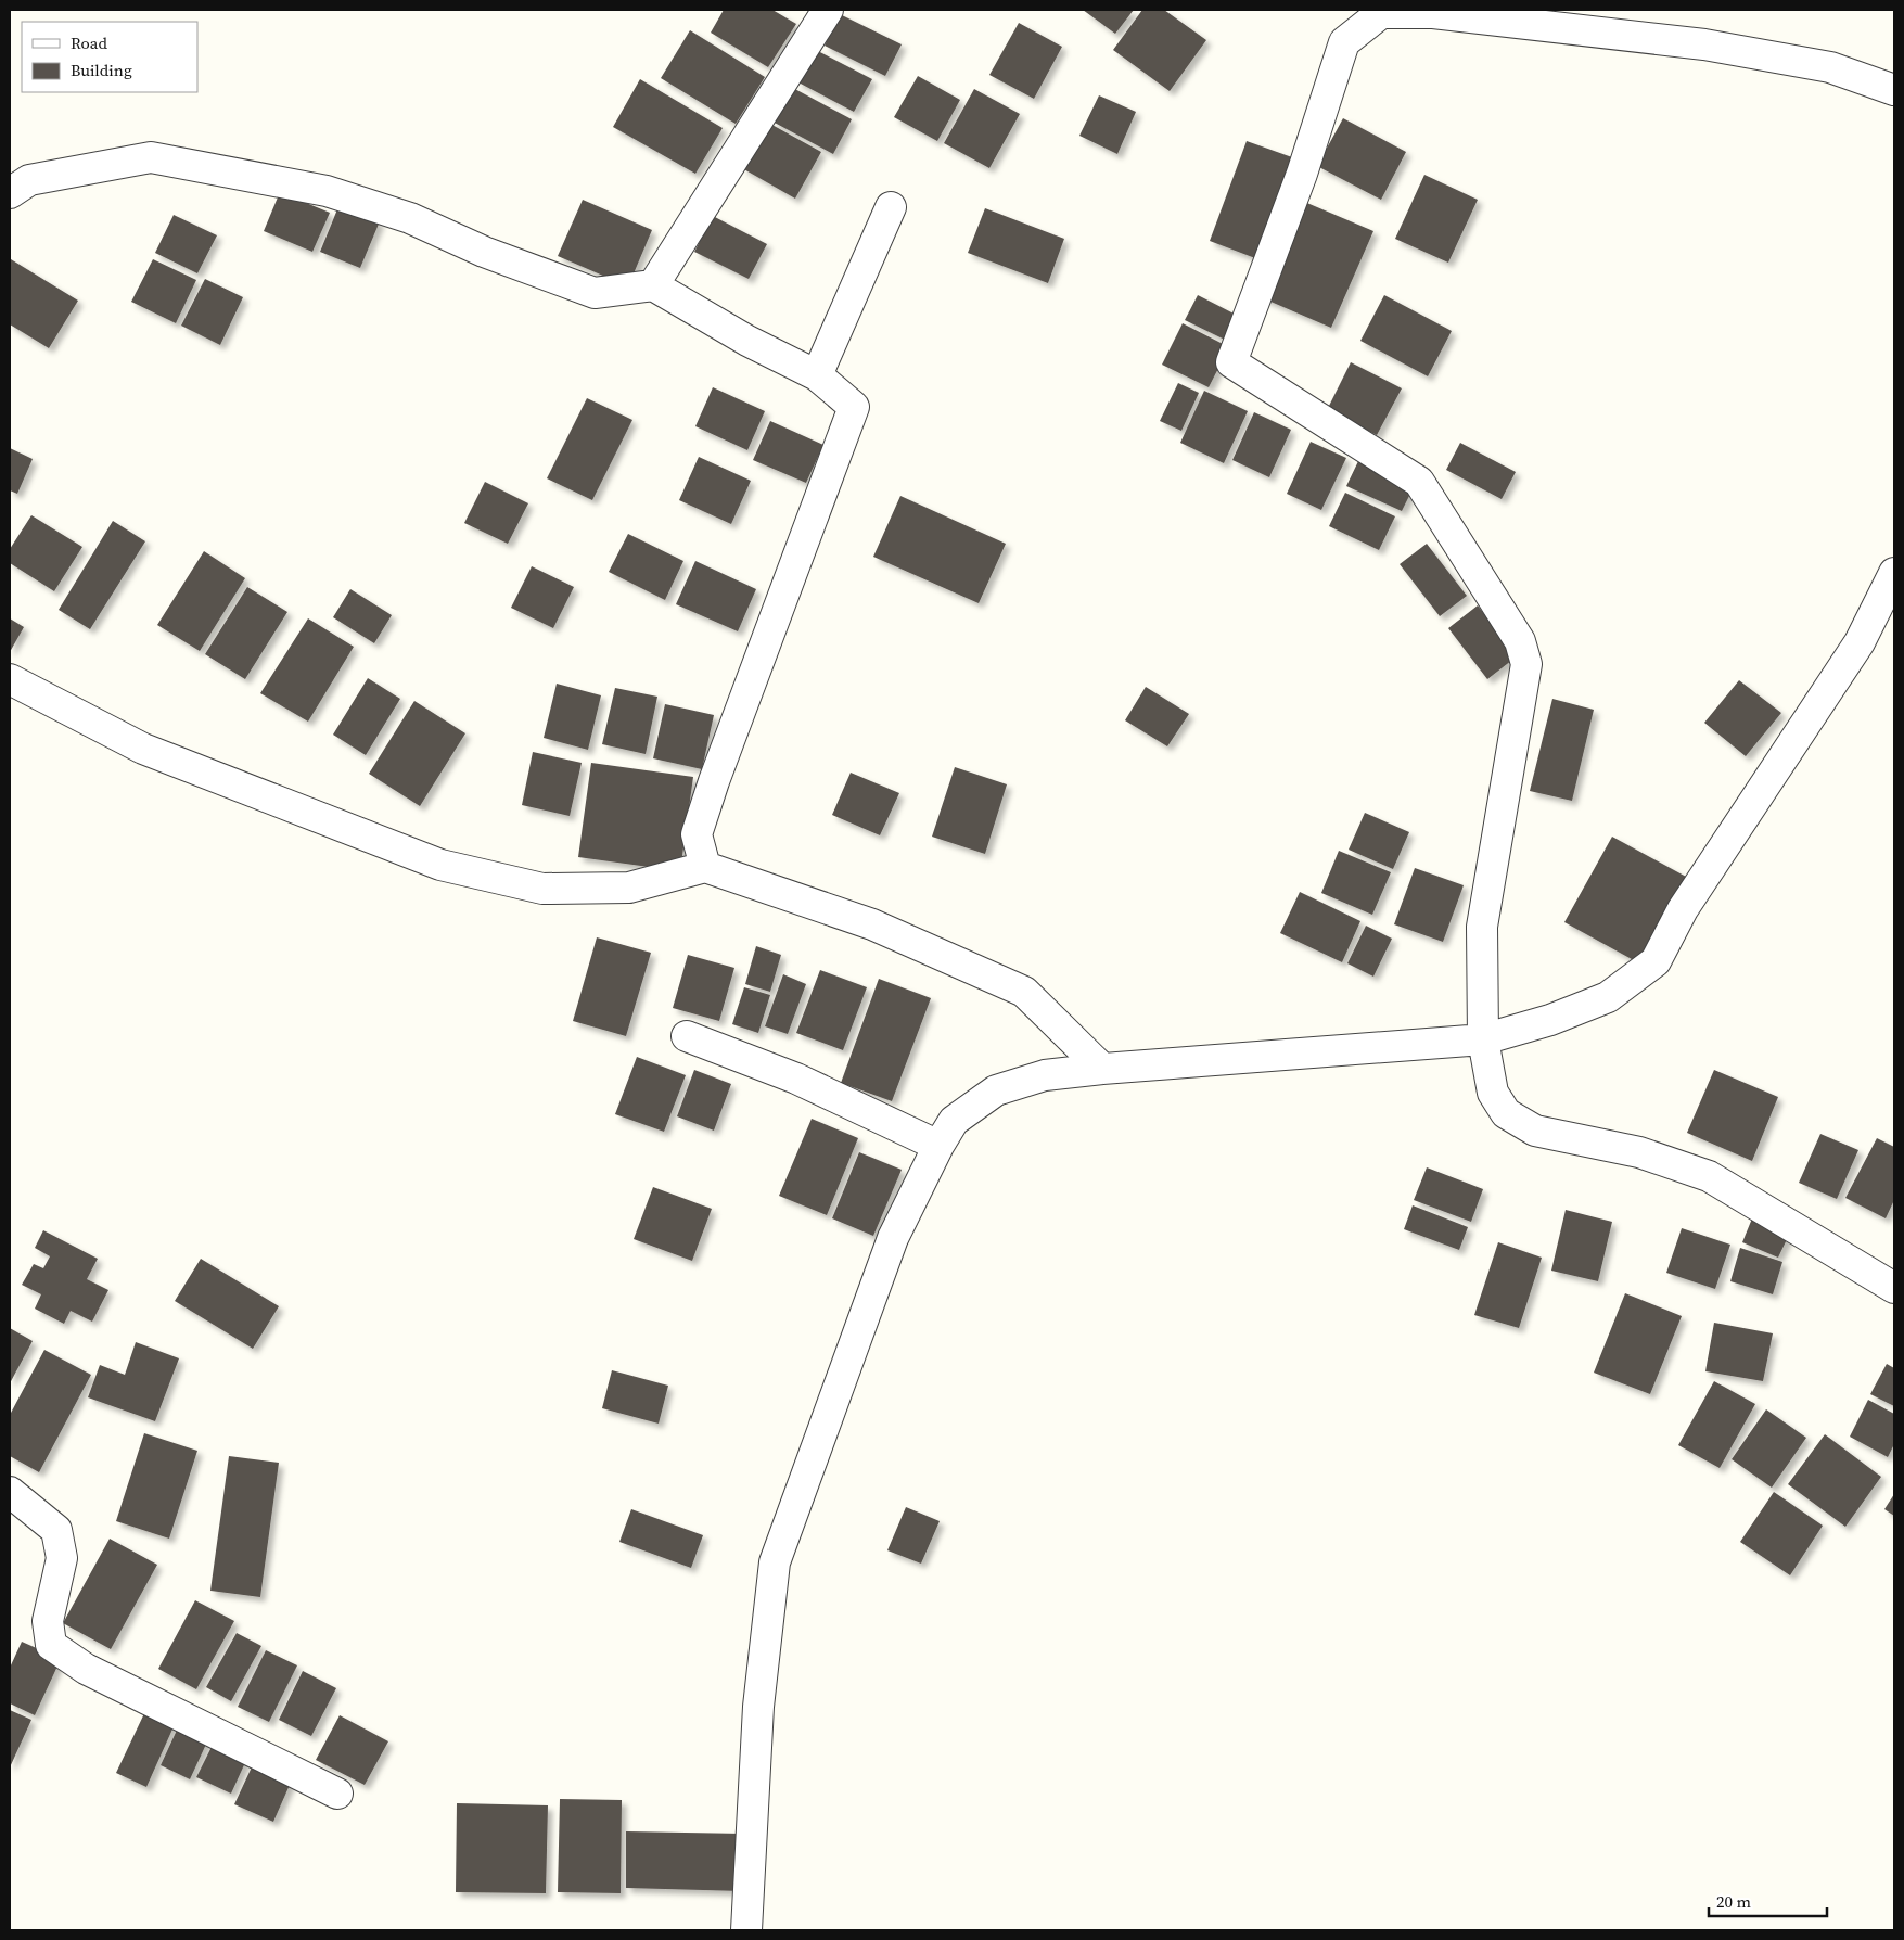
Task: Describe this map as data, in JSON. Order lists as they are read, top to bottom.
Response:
{
  "legend": ["Road", "Building"],
  "scale_bar": "20 m"
}
